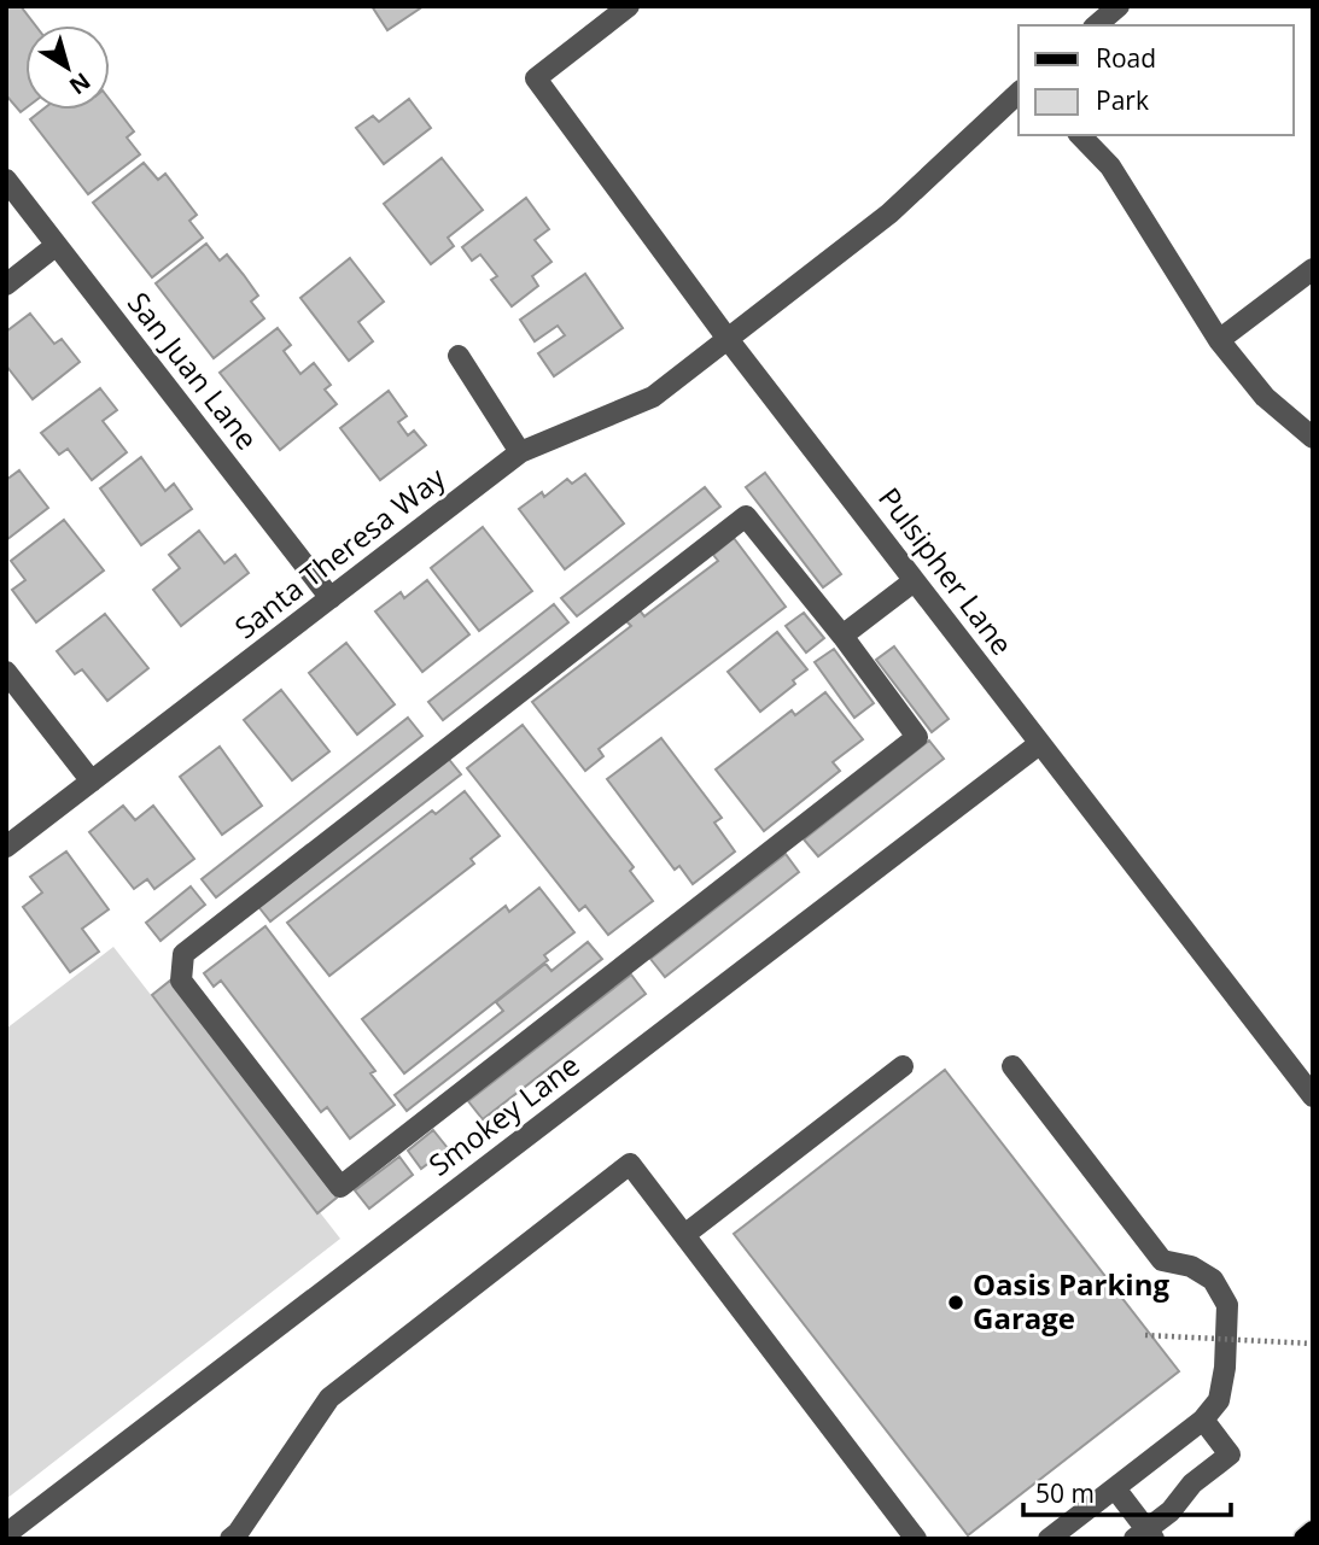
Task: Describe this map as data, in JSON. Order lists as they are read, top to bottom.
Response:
{
  "streets": {
    "street": [
      "San Juan Lane",
      "Santa Theresa Way",
      "Pulsipher Lane",
      "Smokey Lane"
    ]
  },
  "crossings": [
    ["San Juan Lane", "Santa Theresa Way"],
    ["Santa Theresa Way", "Pulsipher Lane"],
    ["Pulsipher Lane", "Smokey Lane"]
  ],
  "places": ["Oasis Parking Garage"],
  "legend": ["Road", "Park"],
  "scale_bar": "50 m",
  "north": "bottom right"
}
